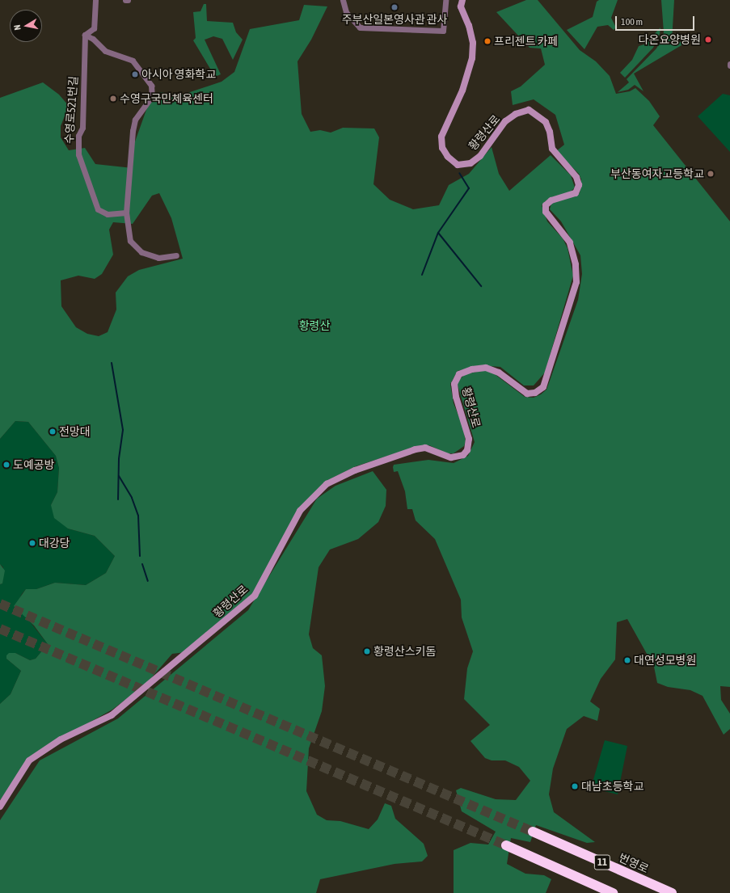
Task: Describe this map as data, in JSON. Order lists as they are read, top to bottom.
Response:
{
  "streets": {
    "highway": ["11", "번영로"],
    "street": ["수영로521번길", "황령산로"]
  },
  "parks": ["황령산"],
  "places": [
    "주부산일본영사관 관사",
    "다온요양병원",
    "프리젠트 카페",
    "아시아 영화학교",
    "수영구국민체육센터",
    "부산동여자고등학교",
    "전망대",
    "도예공방",
    "대강당",
    "황령산스키돔",
    "대연성모병원",
    "대남초등학교"
  ],
  "scale_bar": "100 m",
  "north": "left"
}
